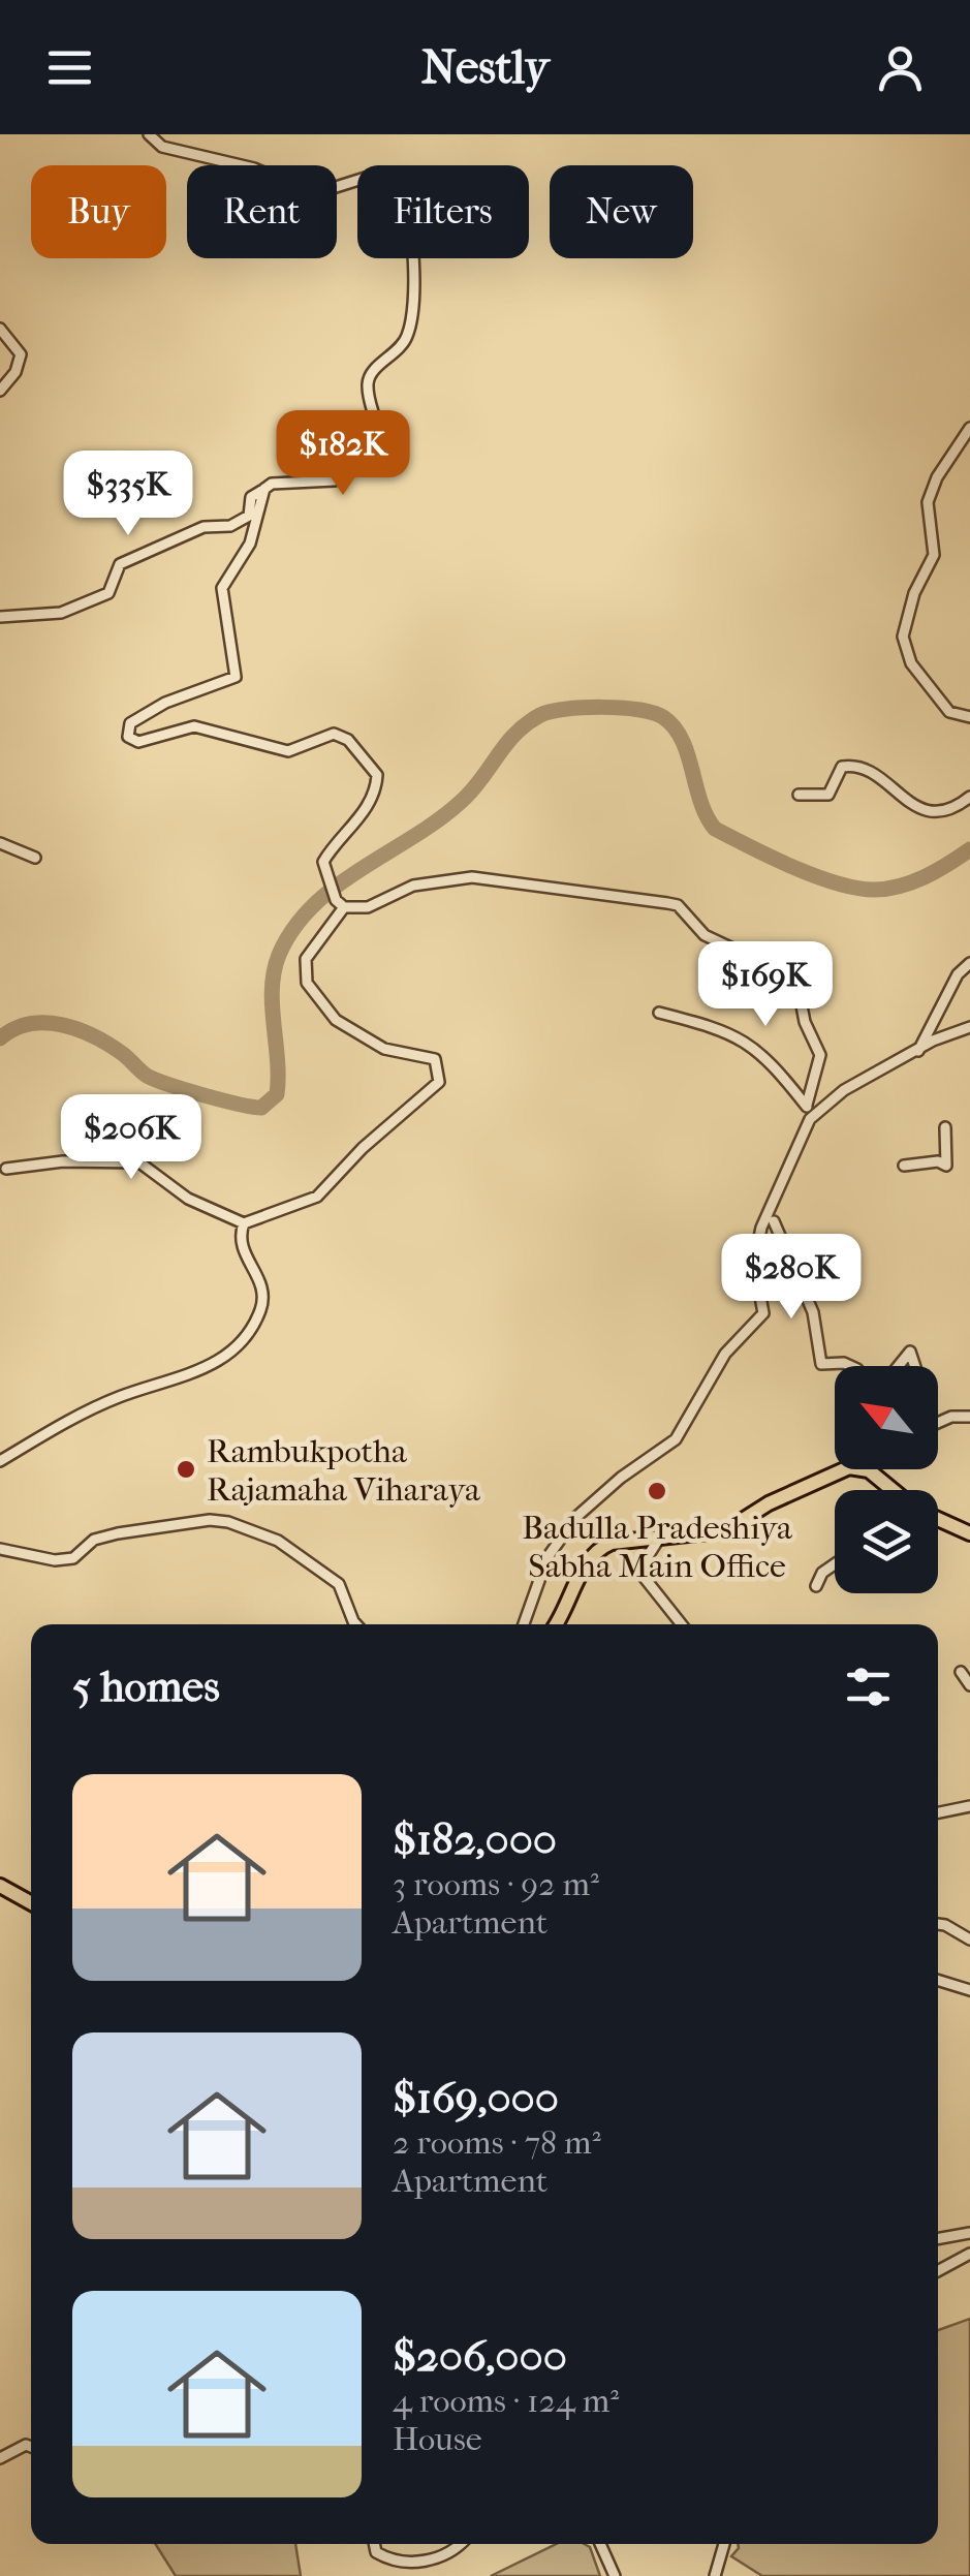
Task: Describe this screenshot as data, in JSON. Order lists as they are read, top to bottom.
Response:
{
  "places": ["Rambukpotha Rajamaha Viharaya", "Badulla Pradeshiya Sabha Main Office"],
  "north": "top left",
  "page": {
    "header": "Nestly",
    "chip": [
      "Buy",
      "Rent",
      "Filters",
      "New"
    ],
    "price": [
      "$182K",
      "$335K",
      "$169K",
      "$206K",
      "$280K"
    ],
    "heading": "5 homes",
    "list": [
      {
        "name": "$182,000",
        "note": "3 rooms · 92 m² · Apartment"
      },
      {
        "name": "$169,000",
        "note": "2 rooms · 78 m² · Apartment"
      },
      {
        "name": "$206,000",
        "note": "4 rooms · 124 m² · House"
      }
    ]
  }
}
